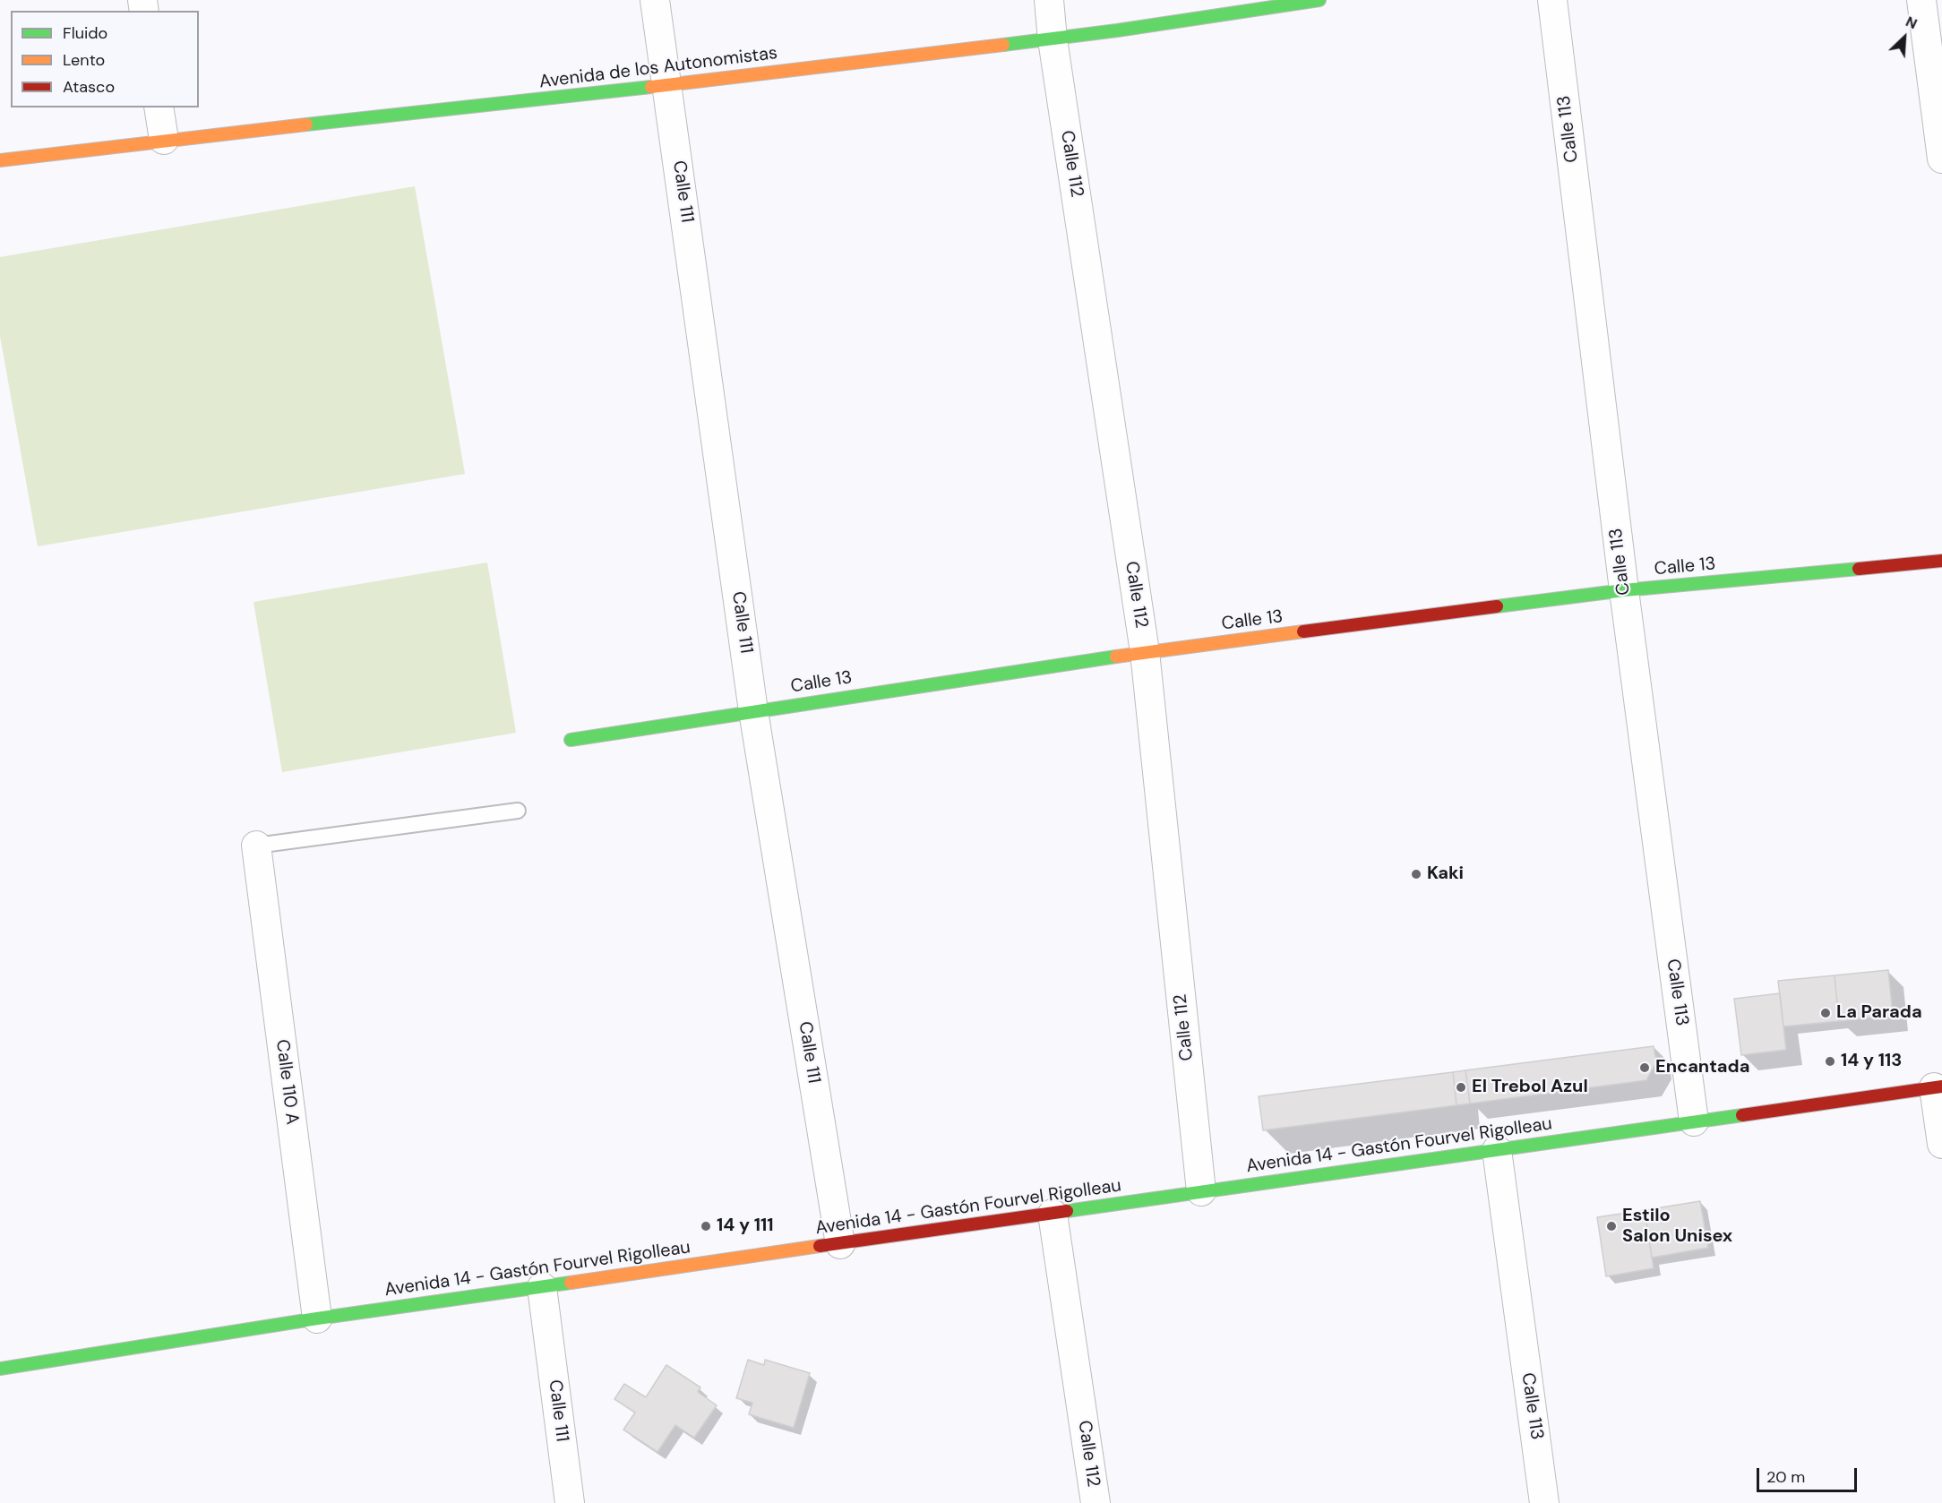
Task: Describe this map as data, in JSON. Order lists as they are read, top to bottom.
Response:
{
  "streets": {
    "street": [
      "Avenida de los Autonomistas",
      "Calle 113",
      "Calle 112",
      "Calle 111",
      "Calle 13",
      "Calle 110 A",
      "Avenida 14 - Gastón Fourvel Rigolleau"
    ]
  },
  "crossings": [
    ["Avenida de los Autonomistas", "Calle 112"],
    ["Avenida de los Autonomistas", "Calle 111"],
    ["Calle 113", "Calle 13"],
    ["Calle 113", "Avenida 14 - Gastón Fourvel Rigolleau"],
    ["Calle 112", "Calle 13"],
    ["Calle 112", "Avenida 14 - Gastón Fourvel Rigolleau"],
    ["Calle 111", "Calle 13"],
    ["Calle 111", "Avenida 14 - Gastón Fourvel Rigolleau"],
    ["Calle 110 A", "Avenida 14 - Gastón Fourvel Rigolleau"]
  ],
  "places": [
    "Kaki",
    "La Parada",
    "14 y 113",
    "Encantada",
    "El Trebol Azul",
    "14 y 111",
    "Estilo Salon Unisex"
  ],
  "legend": ["Fluido", "Lento", "Atasco"],
  "scale_bar": "20 m",
  "north": "top right"
}
